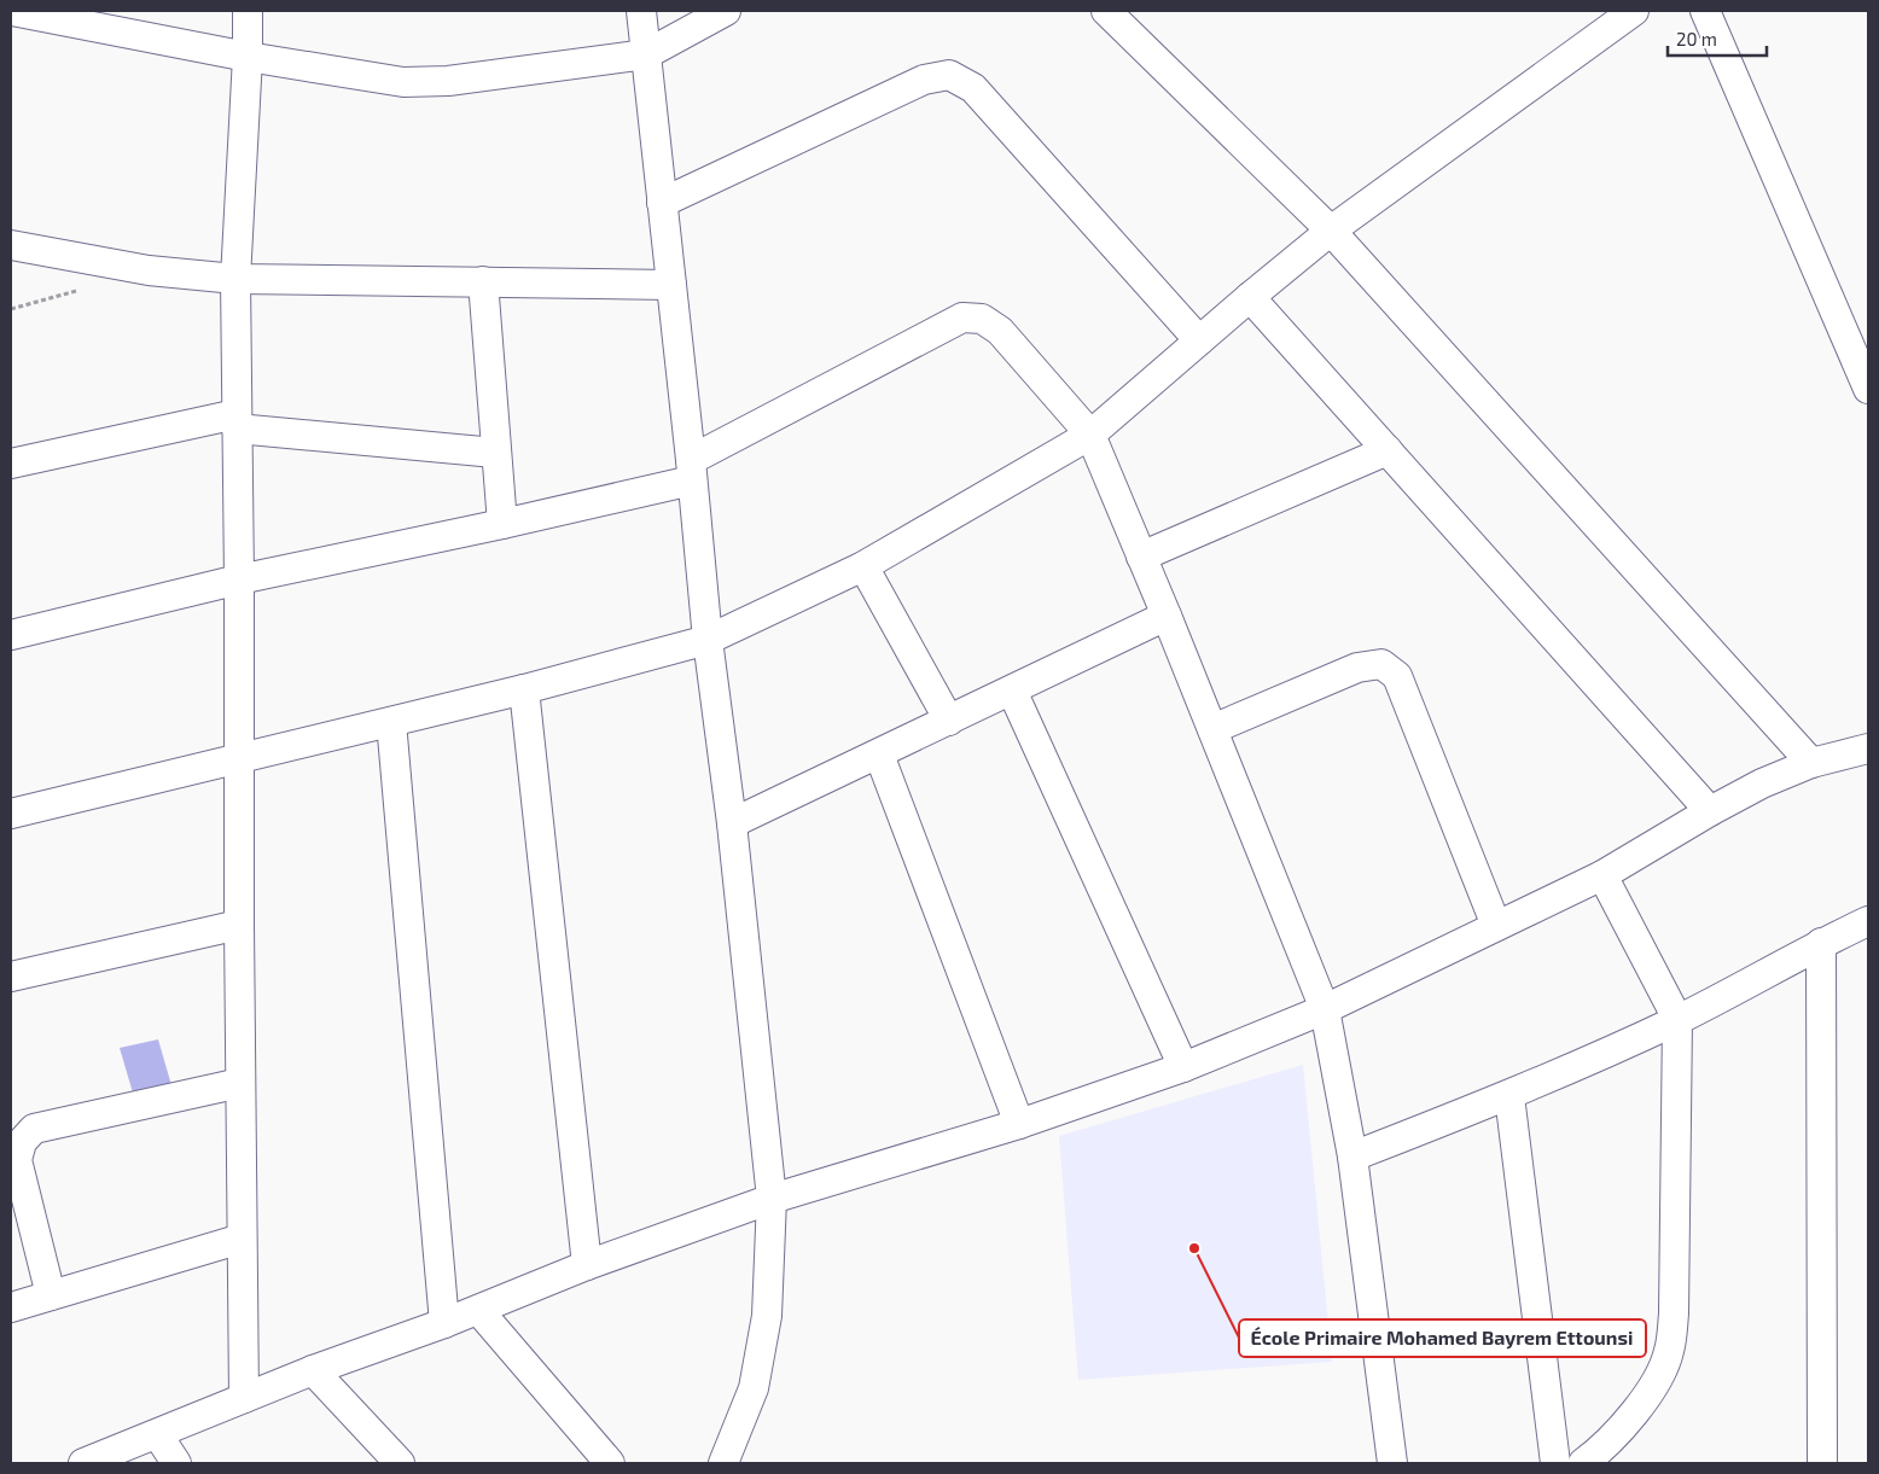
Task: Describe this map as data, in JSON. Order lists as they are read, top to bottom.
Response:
{
  "places": ["École Primaire Mohamed Bayrem Ettounsi"],
  "scale_bar": "20 m"
}
